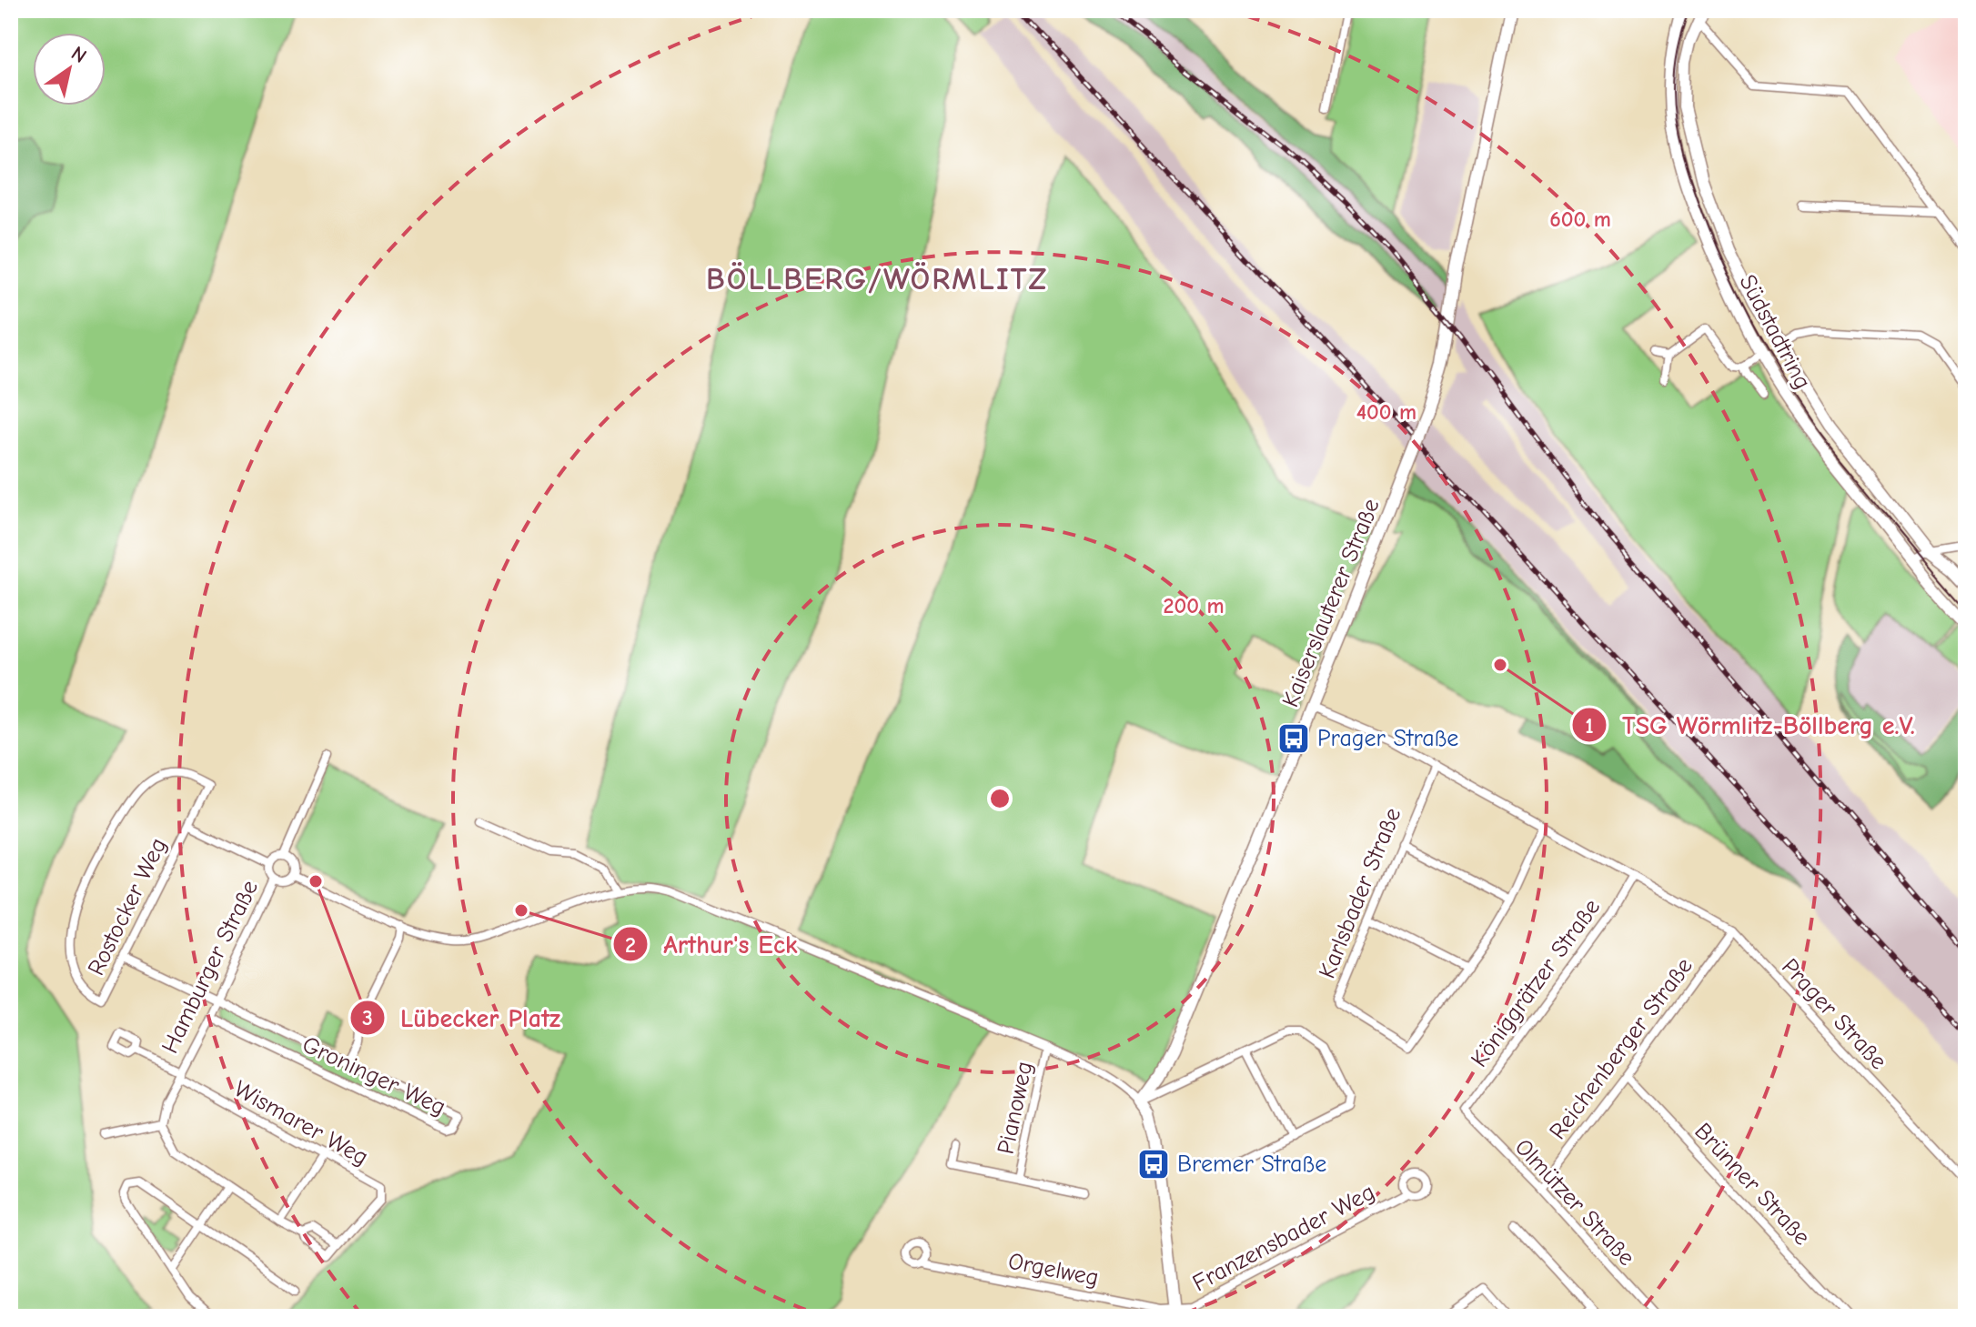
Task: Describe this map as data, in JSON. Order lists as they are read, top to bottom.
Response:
{
  "streets": {
    "street": [
      "Südstadtring",
      "Kaiserslauterer Straße",
      "Karlsbader Straße",
      "Rostocker Weg",
      "Hamburger Straße",
      "Königgrätzer Straße",
      "Prager Straße",
      "Reichenberger Straße",
      "Groninger Weg",
      "Pianoweg",
      "Wismarer Weg",
      "Brünner Straße",
      "Olmützer Straße",
      "Franzensbader Weg",
      "Orgelweg"
    ]
  },
  "crossings": [
    ["Kaiserslauterer Straße", "Prager Straße"],
    ["Karlsbader Straße", "Prager Straße"],
    ["Rostocker Weg", "Hamburger Straße"],
    ["Rostocker Weg", "Groninger Weg"],
    ["Hamburger Straße", "Groninger Weg"],
    ["Hamburger Straße", "Wismarer Weg"],
    ["Königgrätzer Straße", "Prager Straße"],
    ["Königgrätzer Straße", "Olmützer Straße"],
    ["Prager Straße", "Reichenberger Straße"],
    ["Reichenberger Straße", "Brünner Straße"],
    ["Reichenberger Straße", "Olmützer Straße"],
    ["Franzensbader Weg", "Orgelweg"]
  ],
  "districts": ["BÖLLBERG/WÖRMLITZ"],
  "places": {
    "other": ["TSG Wörmlitz-Böllberg e.V.", "Lübecker Platz", "Arthur's Eck"],
    "bus stop": ["Prager Straße", "Bremer Straße"]
  },
  "north": "top right",
  "rings": ["600 m", "400 m", "200 m"]
}
